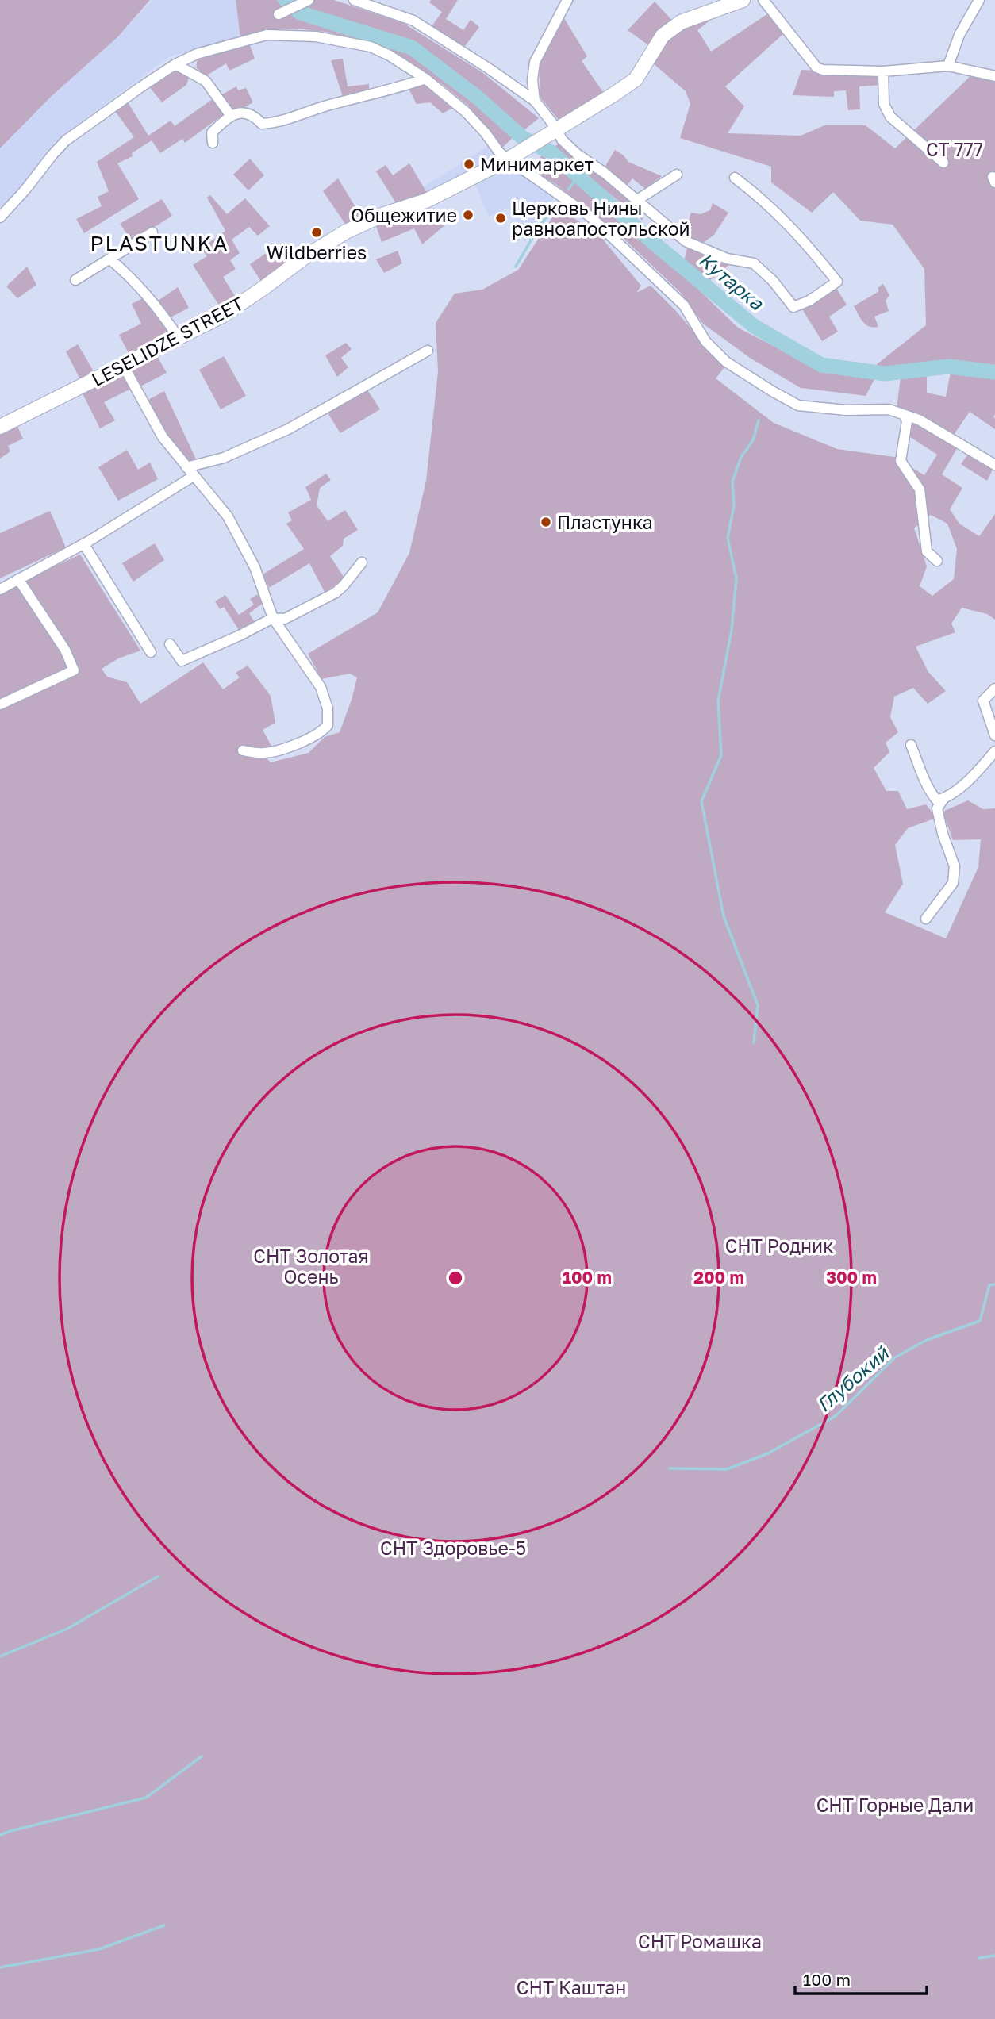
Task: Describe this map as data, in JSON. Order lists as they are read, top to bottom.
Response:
{
  "streets": {
    "street": ["LESELIDZE STREET"]
  },
  "districts": ["PLASTUNKA"],
  "water": ["Кутарка", "Глубокий"],
  "parks": [
    "СТ 777",
    "СНТ Родник",
    "СНТ Золотая Осень",
    "СНТ Здоровье-5",
    "СНТ Горные Дали",
    "СНТ Ромашка",
    "СНТ Каштан"
  ],
  "places": [
    "Минимаркет",
    "Общежитие",
    "Церковь Нины равноапостольской",
    "Wildberries",
    "Пластунка"
  ],
  "scale_bar": "100 m",
  "rings": ["100 m", "200 m", "300 m"]
}
